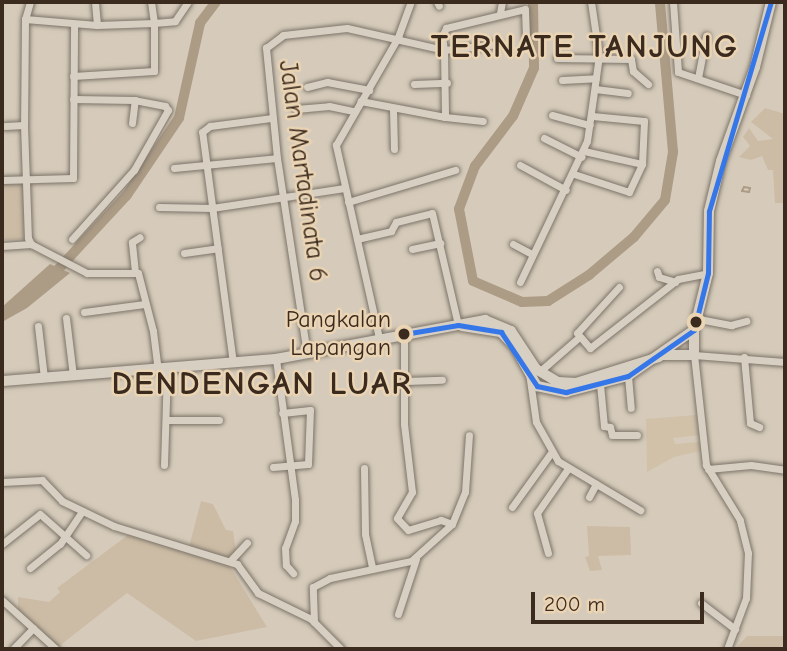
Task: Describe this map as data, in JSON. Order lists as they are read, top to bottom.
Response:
{
  "streets": {
    "street": ["Jalan Martadinata 6"]
  },
  "districts": ["TERNATE TANJUNG", "DENDENGAN LUAR"],
  "places": ["Pangkalan Lapangan"],
  "scale_bar": "200 m"
}
